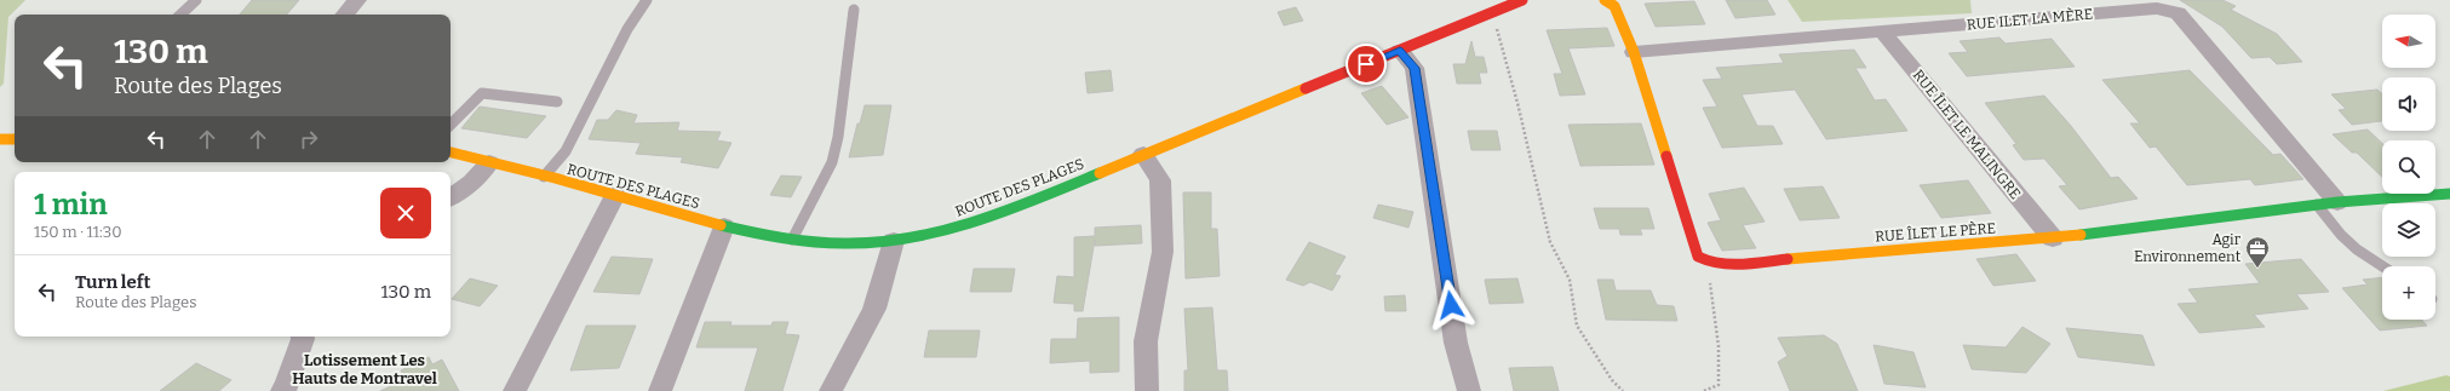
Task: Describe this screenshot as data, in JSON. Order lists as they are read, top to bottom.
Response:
{
  "streets": {
    "street": [
      "RUE ILET LA MÈRE",
      "RUE ÎLET LE MALINGRE",
      "ROUTE DES PLAGES",
      "RUE ÎLET LE PÈRE"
    ]
  },
  "crossings": [
    ["RUE ILET LA MÈRE", "RUE ÎLET LE MALINGRE"],
    ["RUE ILET LA MÈRE", "RUE ÎLET LE PÈRE"],
    ["RUE ÎLET LE MALINGRE", "RUE ÎLET LE PÈRE"]
  ],
  "districts": ["Lotissement Les Hauts de Montravel"],
  "places": {
    "office": ["Agir Environnement"]
  },
  "north": "left",
  "page": {
    "map_buttons": "+",
    "turn": ["130 m", "Route des Plages"],
    "heading": ["1 min", "150 m · 11:30"],
    "list": [
      {
        "name": "Turn left",
        "note": "Route des Plages",
        "value": "130 m"
      }
    ]
  }
}
